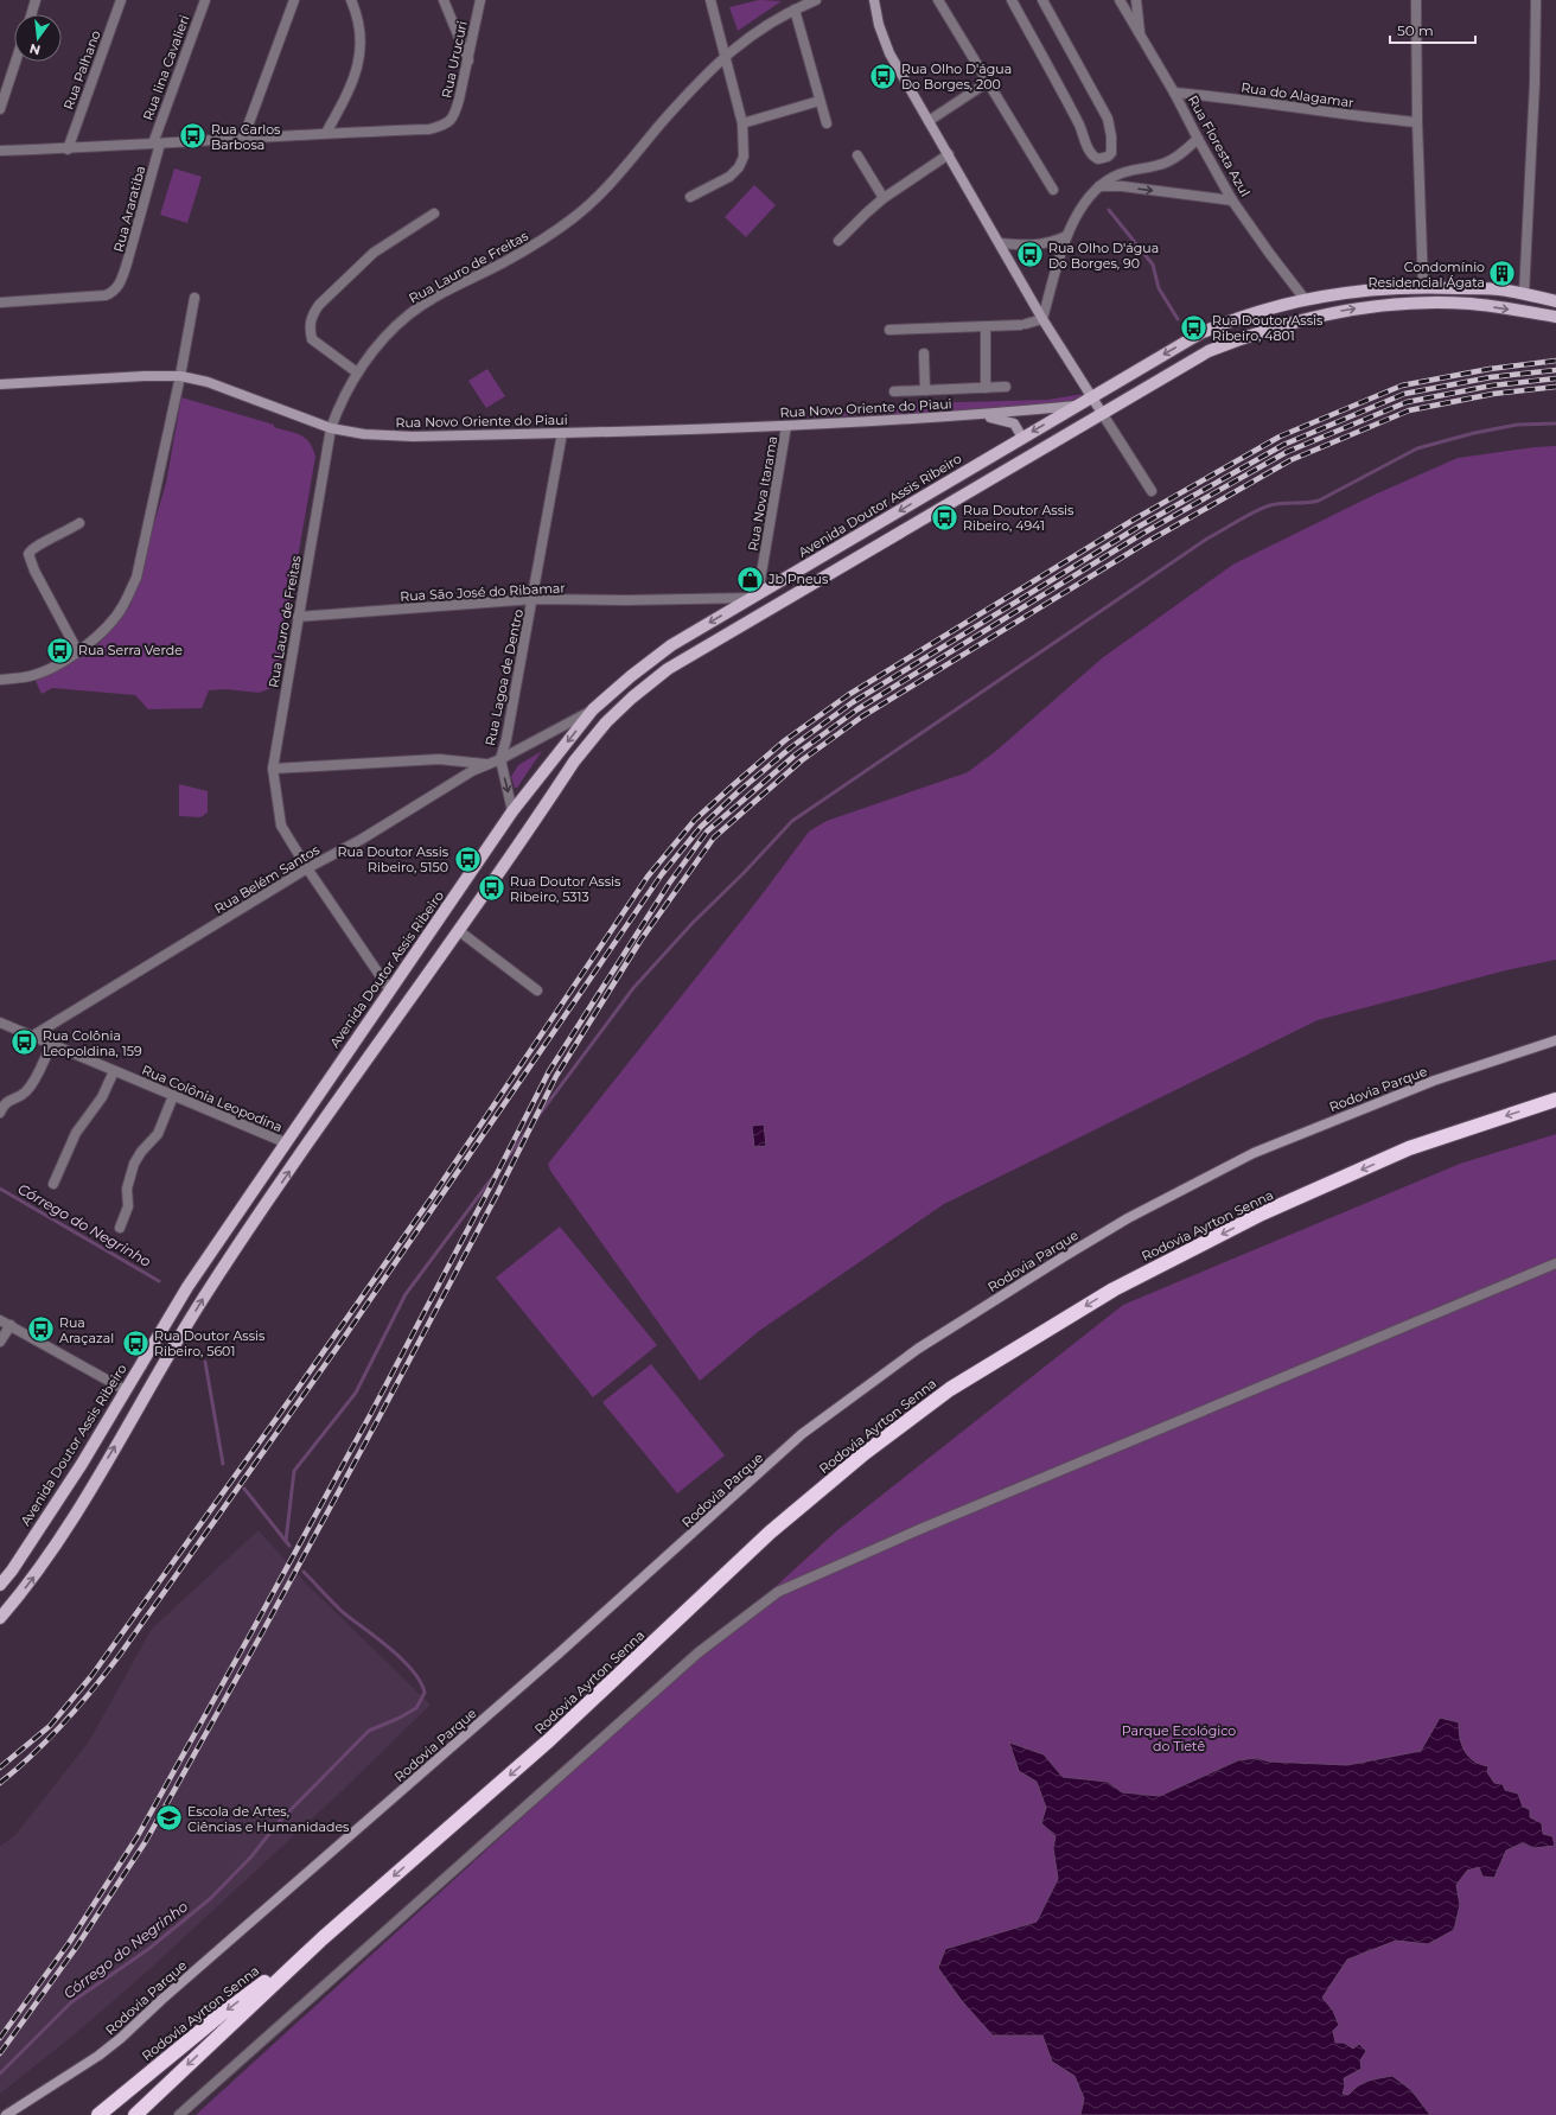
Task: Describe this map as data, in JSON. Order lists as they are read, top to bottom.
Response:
{
  "streets": {
    "highway": ["Rodovia Ayrton Senna"],
    "main road": ["Avenida Doutor Assis Ribeiro"],
    "street": [
      "Rua Urucuri",
      "Rua lina Cavalieri",
      "Rua Palhano",
      "Rua do Alagamar",
      "Rua Floresta Azul",
      "Rua Araratiba",
      "Rua Lauro de Freitas",
      "Rua Novo Oriente do Piaui",
      "Rua Nova Itarama",
      "Rua São José do Ribamar",
      "Rua Lagoa de Dentro",
      "Rua Belém Santos",
      "Rodovia Parque",
      "Rua Colônia Leopodina"
    ]
  },
  "crossings": [
    ["Rua lina Cavalieri", "Rua Araratiba"],
    ["Rua do Alagamar", "Rua Floresta Azul"],
    ["Rua Floresta Azul", "Avenida Doutor Assis Ribeiro"],
    ["Rua Lauro de Freitas", "Rua Novo Oriente do Piaui"],
    ["Rua Lauro de Freitas", "Avenida Doutor Assis Ribeiro"],
    ["Rua Lauro de Freitas", "Rua São José do Ribamar"],
    ["Rua Lauro de Freitas", "Rua Belém Santos"],
    ["Rua Novo Oriente do Piaui", "Rua Nova Itarama"],
    ["Rua Novo Oriente do Piaui", "Avenida Doutor Assis Ribeiro"],
    ["Rua Novo Oriente do Piaui", "Rua Lagoa de Dentro"],
    ["Rua Nova Itarama", "Avenida Doutor Assis Ribeiro"],
    ["Rua Nova Itarama", "Rua São José do Ribamar"],
    ["Avenida Doutor Assis Ribeiro", "Rua São José do Ribamar"],
    ["Avenida Doutor Assis Ribeiro", "Rua Belém Santos"],
    ["Avenida Doutor Assis Ribeiro", "Rua Colônia Leopodina"],
    ["Rua São José do Ribamar", "Rua Lagoa de Dentro"],
    ["Rua Lagoa de Dentro", "Rua Belém Santos"],
    ["Rua Belém Santos", "Rua Colônia Leopodina"]
  ],
  "one_way": ["Rodovia Ayrton Senna"],
  "water": ["Córrego do Negrinho"],
  "parks": ["Parque Ecológico do Tietê"],
  "places": {
    "bus stop": [
      "Rua Olho D'água Do Borges, 200",
      "Rua Carlos Barbosa",
      "Rua Olho D'água Do Borges, 90",
      "Rua Doutor Assis Ribeiro, 4801",
      "Rua Doutor Assis Ribeiro, 4941",
      "Rua Serra Verde",
      "Rua Doutor Assis Ribeiro, 5150",
      "Rua Doutor Assis Ribeiro, 5313",
      "Rua Colônia Leopoldina, 159",
      "Rua Araçazal",
      "Rua Doutor Assis Ribeiro, 5601"
    ],
    "building": ["Condomínio Residencial Ágata"],
    "shop": ["Jb Pneus"],
    "school or university": ["Escola de Artes, Ciências e Humanidades"]
  },
  "scale_bar": "50 m",
  "north": "bottom"
}
